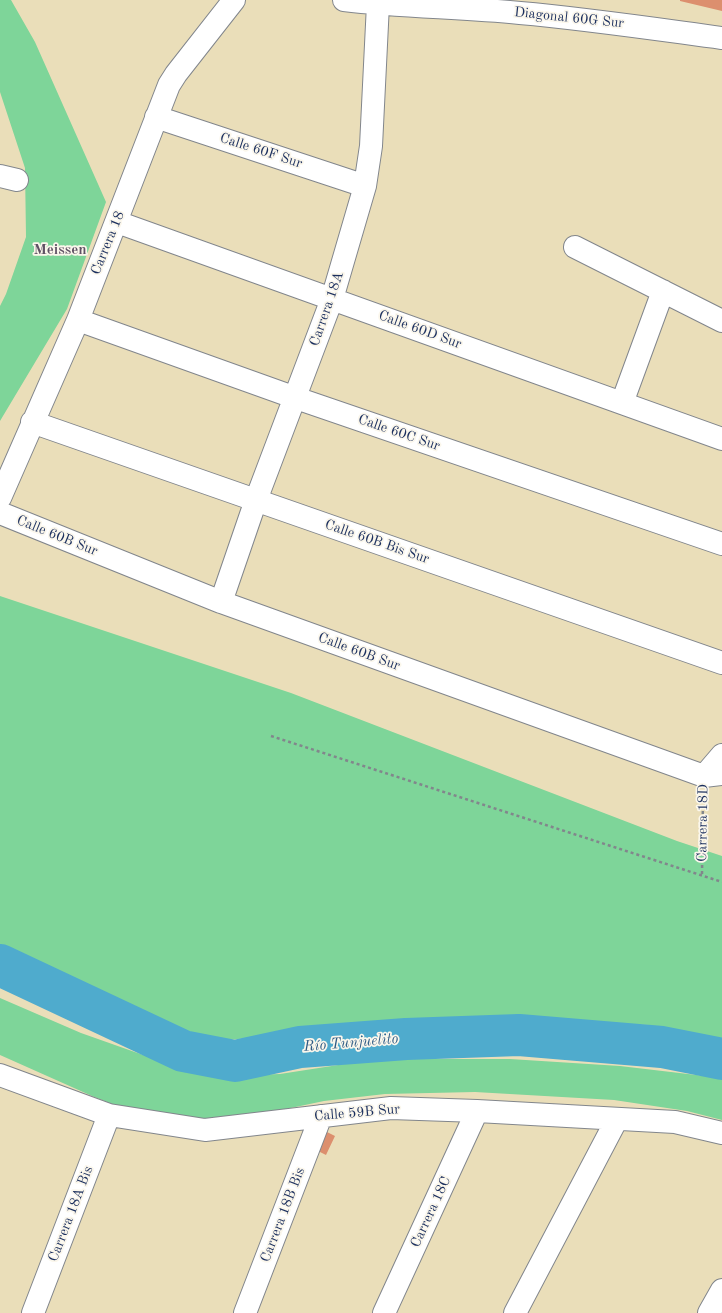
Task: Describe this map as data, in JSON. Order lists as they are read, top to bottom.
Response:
{
  "streets": {
    "street": [
      "Diagonal 60G Sur",
      "Calle 60F Sur",
      "Carrera 18",
      "Carrera 18A",
      "Calle 60D Sur",
      "Calle 60C Sur",
      "Calle 60B Sur",
      "Calle 60B Bis Sur",
      "Carrera 18D",
      "Calle 59B Sur",
      "Carrera 18C",
      "Carrera 18A Bis",
      "Carrera 18B Bis"
    ]
  },
  "crossings": [
    ["Diagonal 60G Sur", "Carrera 18A"],
    ["Calle 60F Sur", "Carrera 18"],
    ["Calle 60F Sur", "Carrera 18A"],
    ["Carrera 18", "Calle 60D Sur"],
    ["Carrera 18", "Calle 60C Sur"],
    ["Carrera 18", "Calle 60B Bis Sur"],
    ["Carrera 18A", "Calle 60D Sur"],
    ["Carrera 18A", "Calle 60C Sur"],
    ["Carrera 18A", "Calle 60B Sur"],
    ["Carrera 18A", "Calle 60B Bis Sur"],
    ["Calle 60B Sur", "Carrera 18D"],
    ["Calle 59B Sur", "Carrera 18C"],
    ["Calle 59B Sur", "Carrera 18A Bis"],
    ["Calle 59B Sur", "Carrera 18B Bis"]
  ],
  "districts": ["Meissen"],
  "water": ["Río Tunjuelito"]
}
